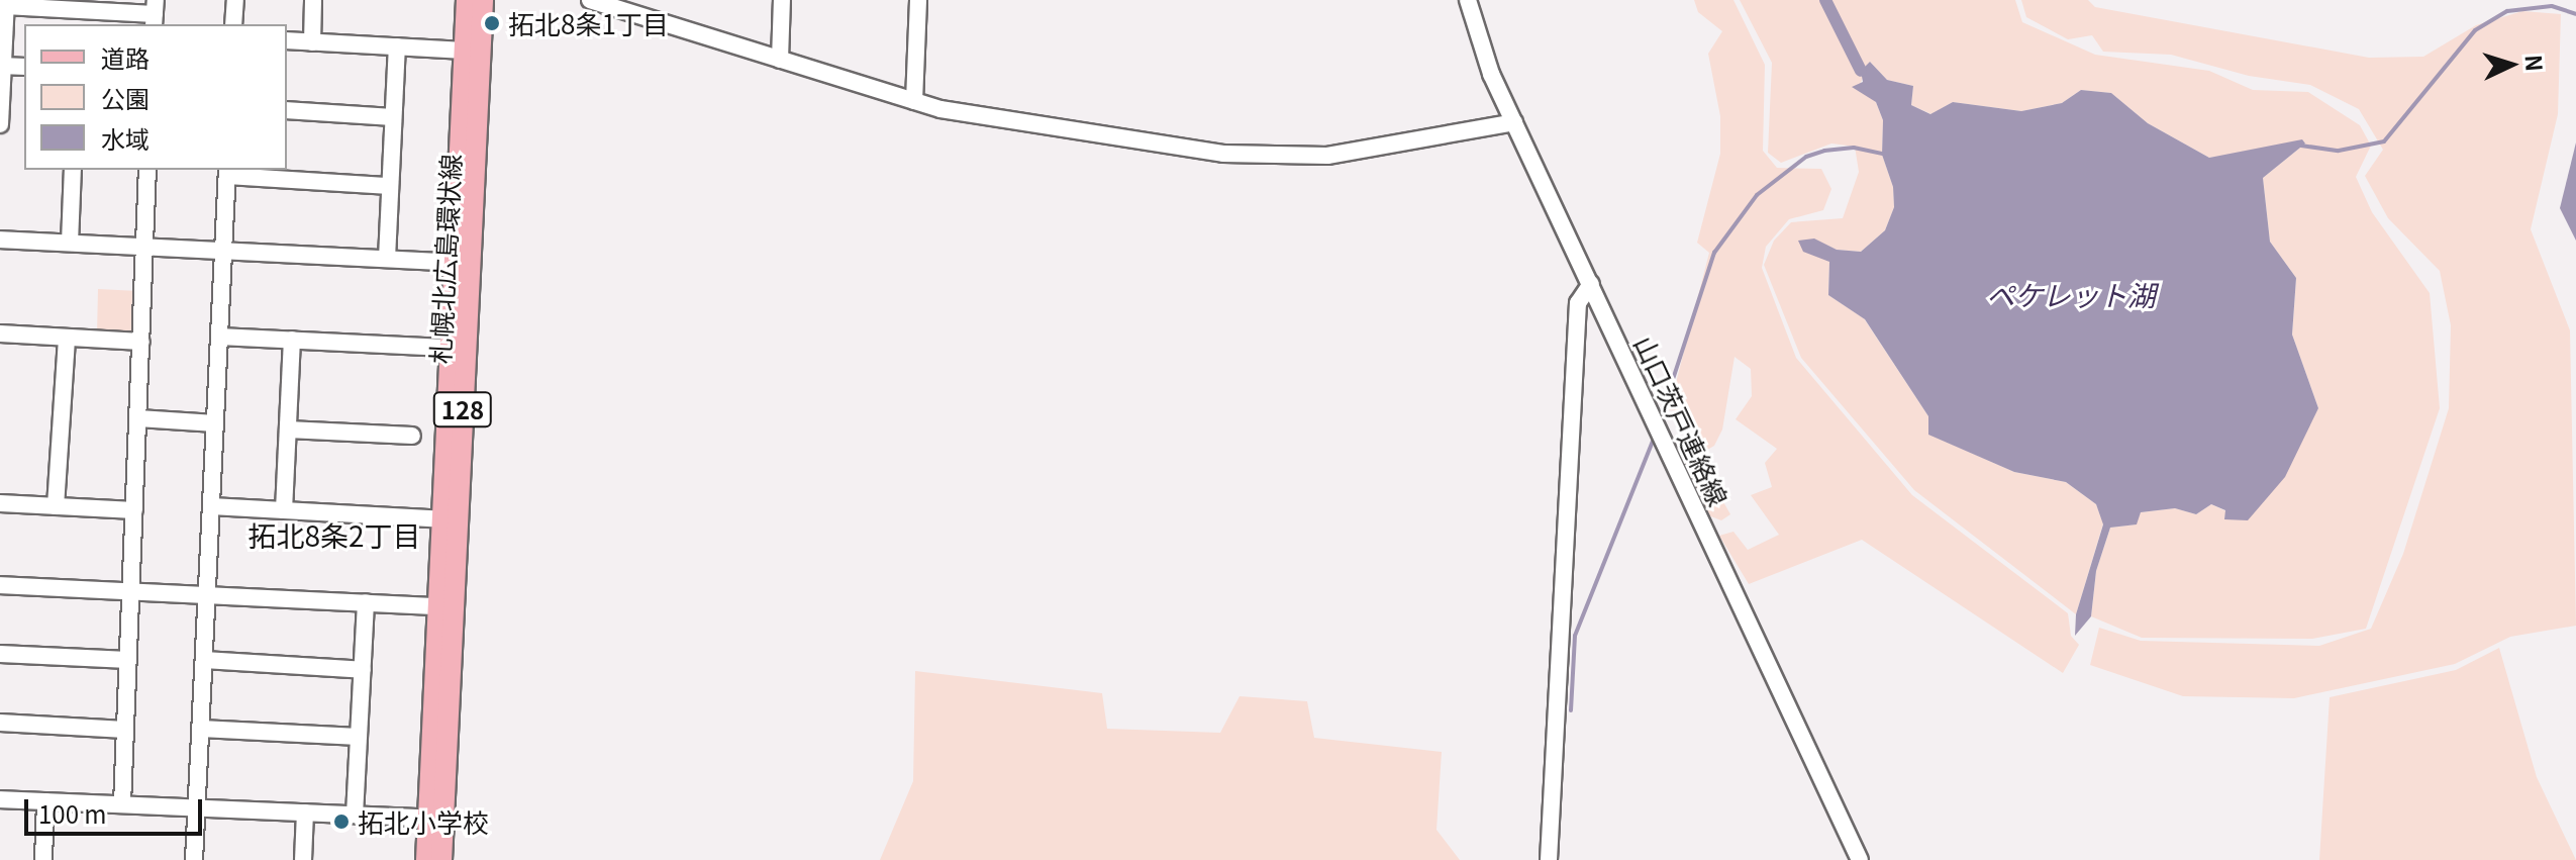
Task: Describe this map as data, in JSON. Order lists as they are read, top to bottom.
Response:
{
  "streets": {
    "main road": ["札幌北広島環状線", "128"],
    "street": ["山口茨戸連絡線"]
  },
  "districts": ["拓北8条2丁目"],
  "water": ["ペケレット湖"],
  "places": ["拓北8条1丁目", "拓北小学校"],
  "legend": ["道路", "公園", "水域"],
  "scale_bar": "100 m",
  "north": "right"
}
